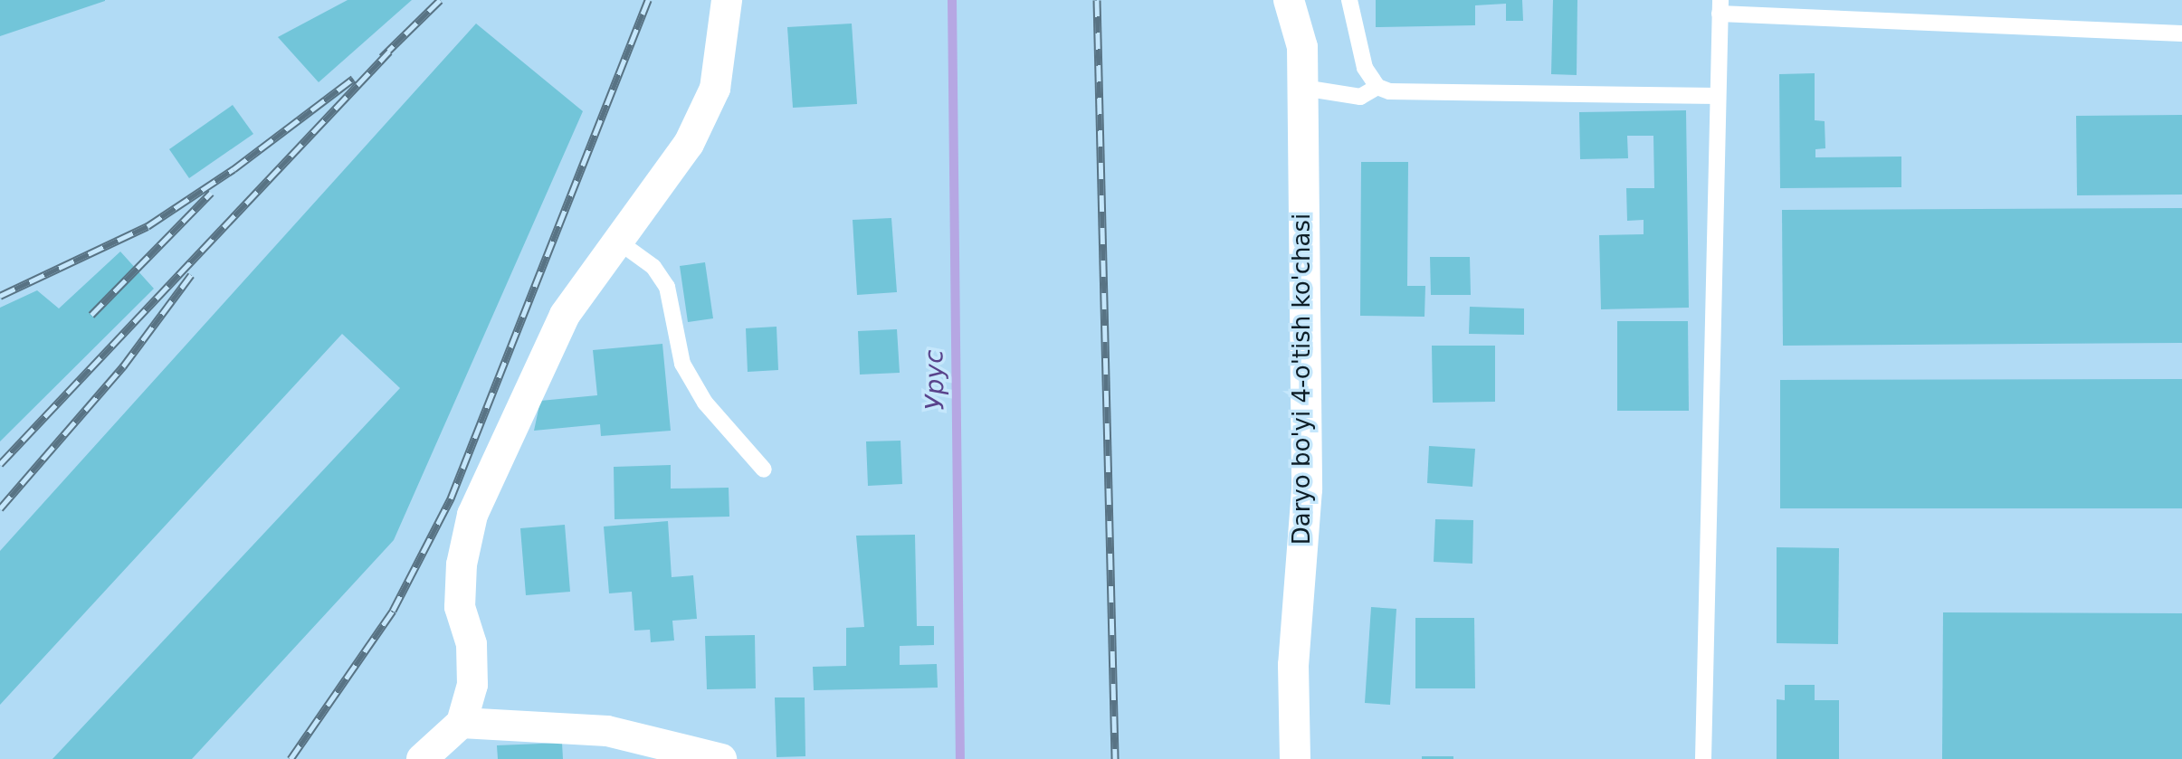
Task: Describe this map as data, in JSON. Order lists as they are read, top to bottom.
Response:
{
  "streets": {
    "street": ["Daryo bo'yi 4-o'tish ko'chasi"]
  },
  "water": ["Урус"]
}
